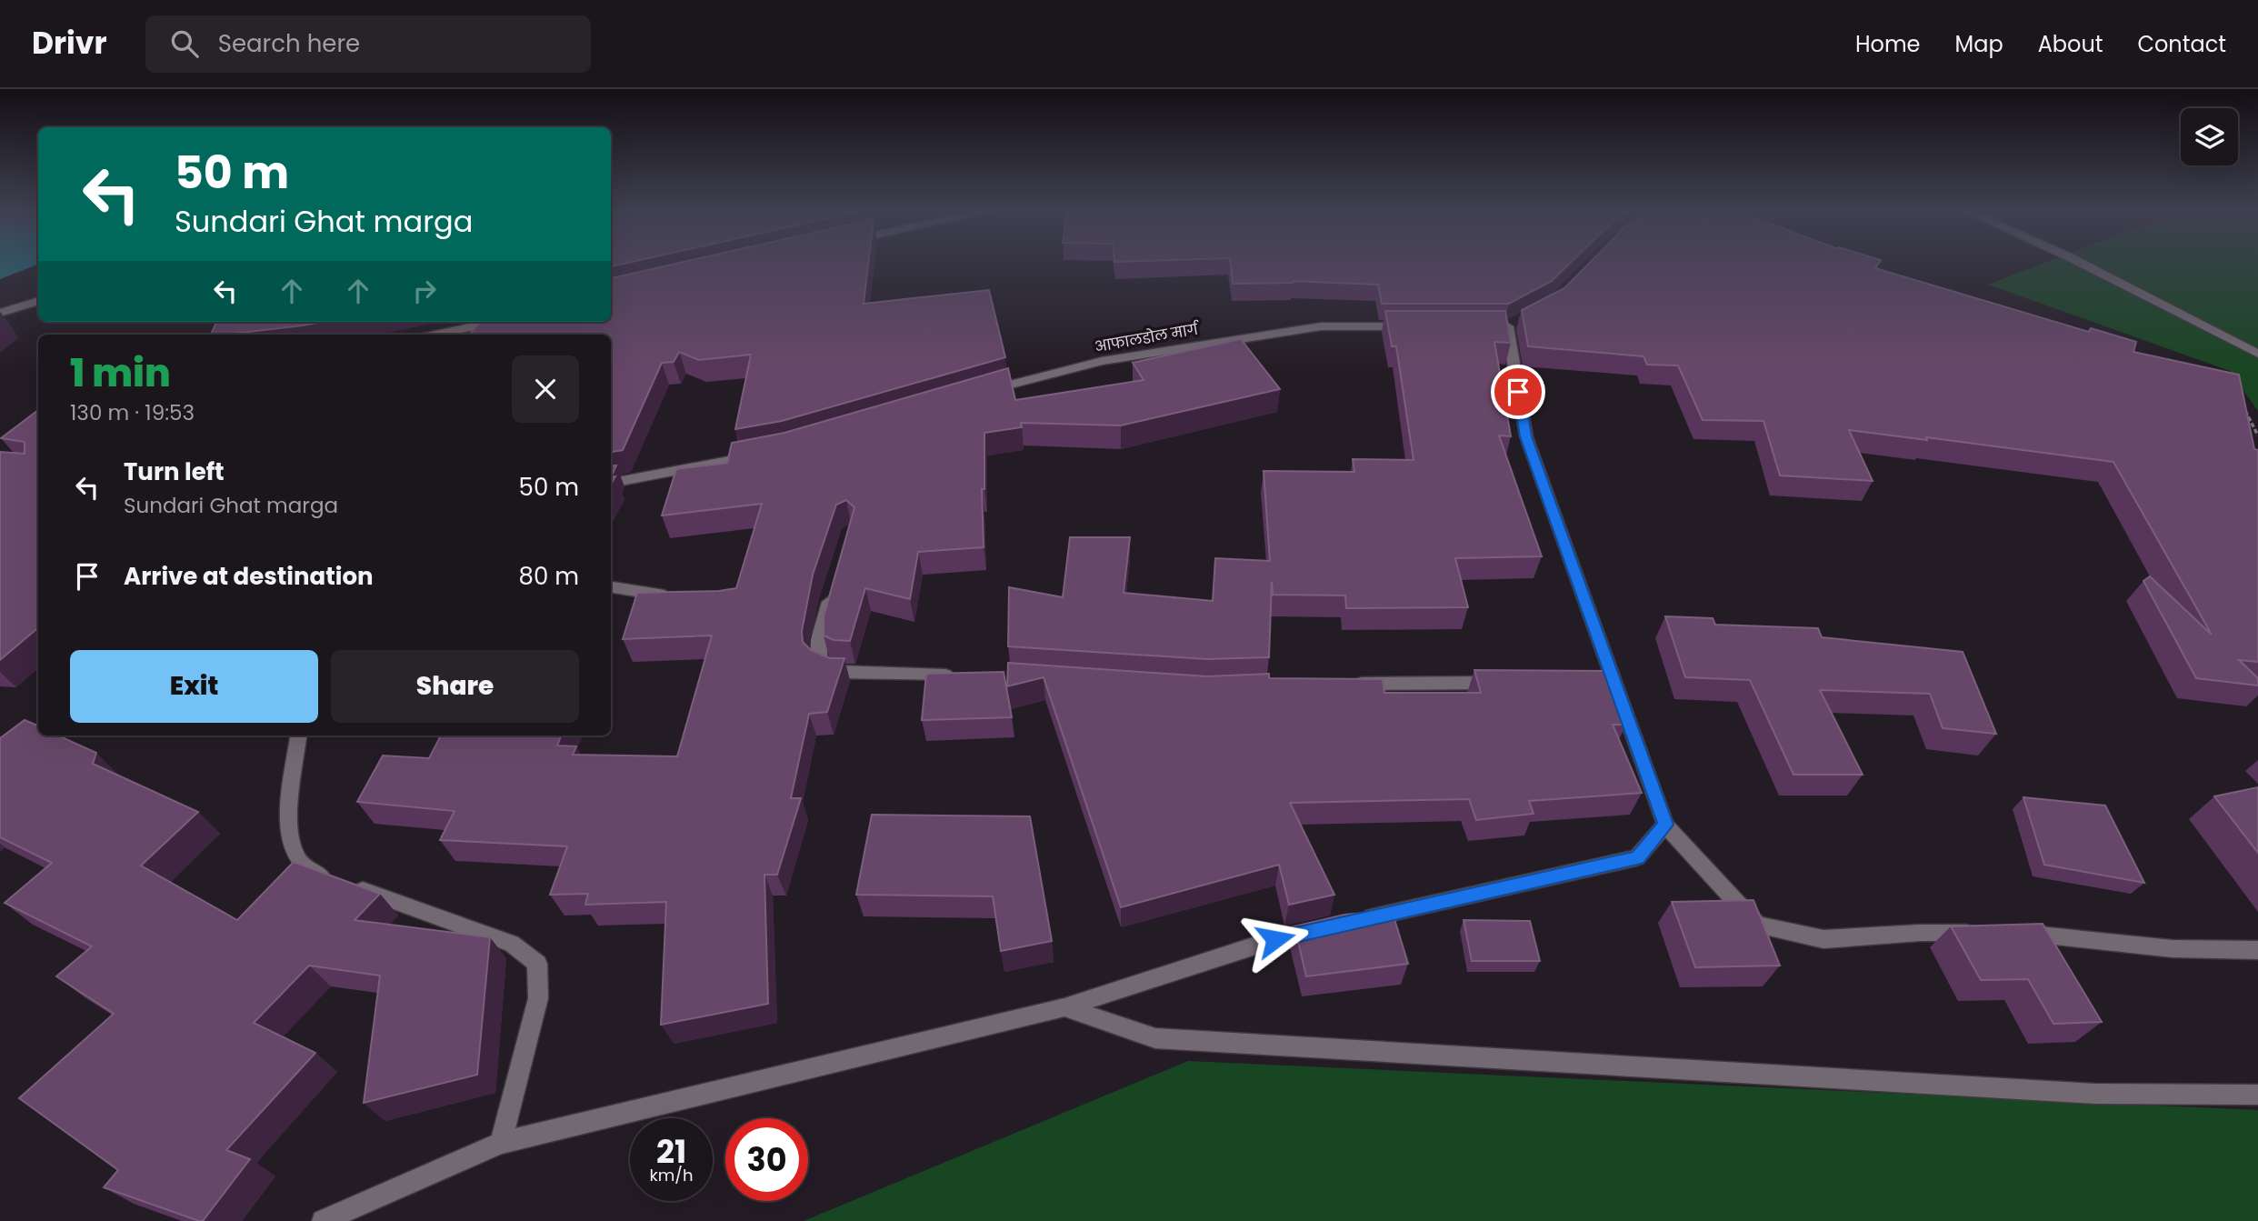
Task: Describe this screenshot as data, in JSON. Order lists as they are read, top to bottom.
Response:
{
  "streets": {
    "street": ["आफालडोल मार्ग"]
  },
  "page": {
    "header": "Drivr",
    "search": "Search here",
    "nav": [
      "Home",
      "Map",
      "About",
      "Contact"
    ],
    "turn": ["50 m", "Sundari Ghat marga"],
    "heading": ["1 min", "130 m · 19:53"],
    "list": [
      {
        "name": "Turn left",
        "note": "Sundari Ghat marga",
        "value": "50 m"
      },
      {
        "name": "Arrive at destination",
        "value": "80 m"
      }
    ],
    "buttons": ["Exit", "Share"],
    "speed": "21 km/h",
    "limit": "30"
  }
}
